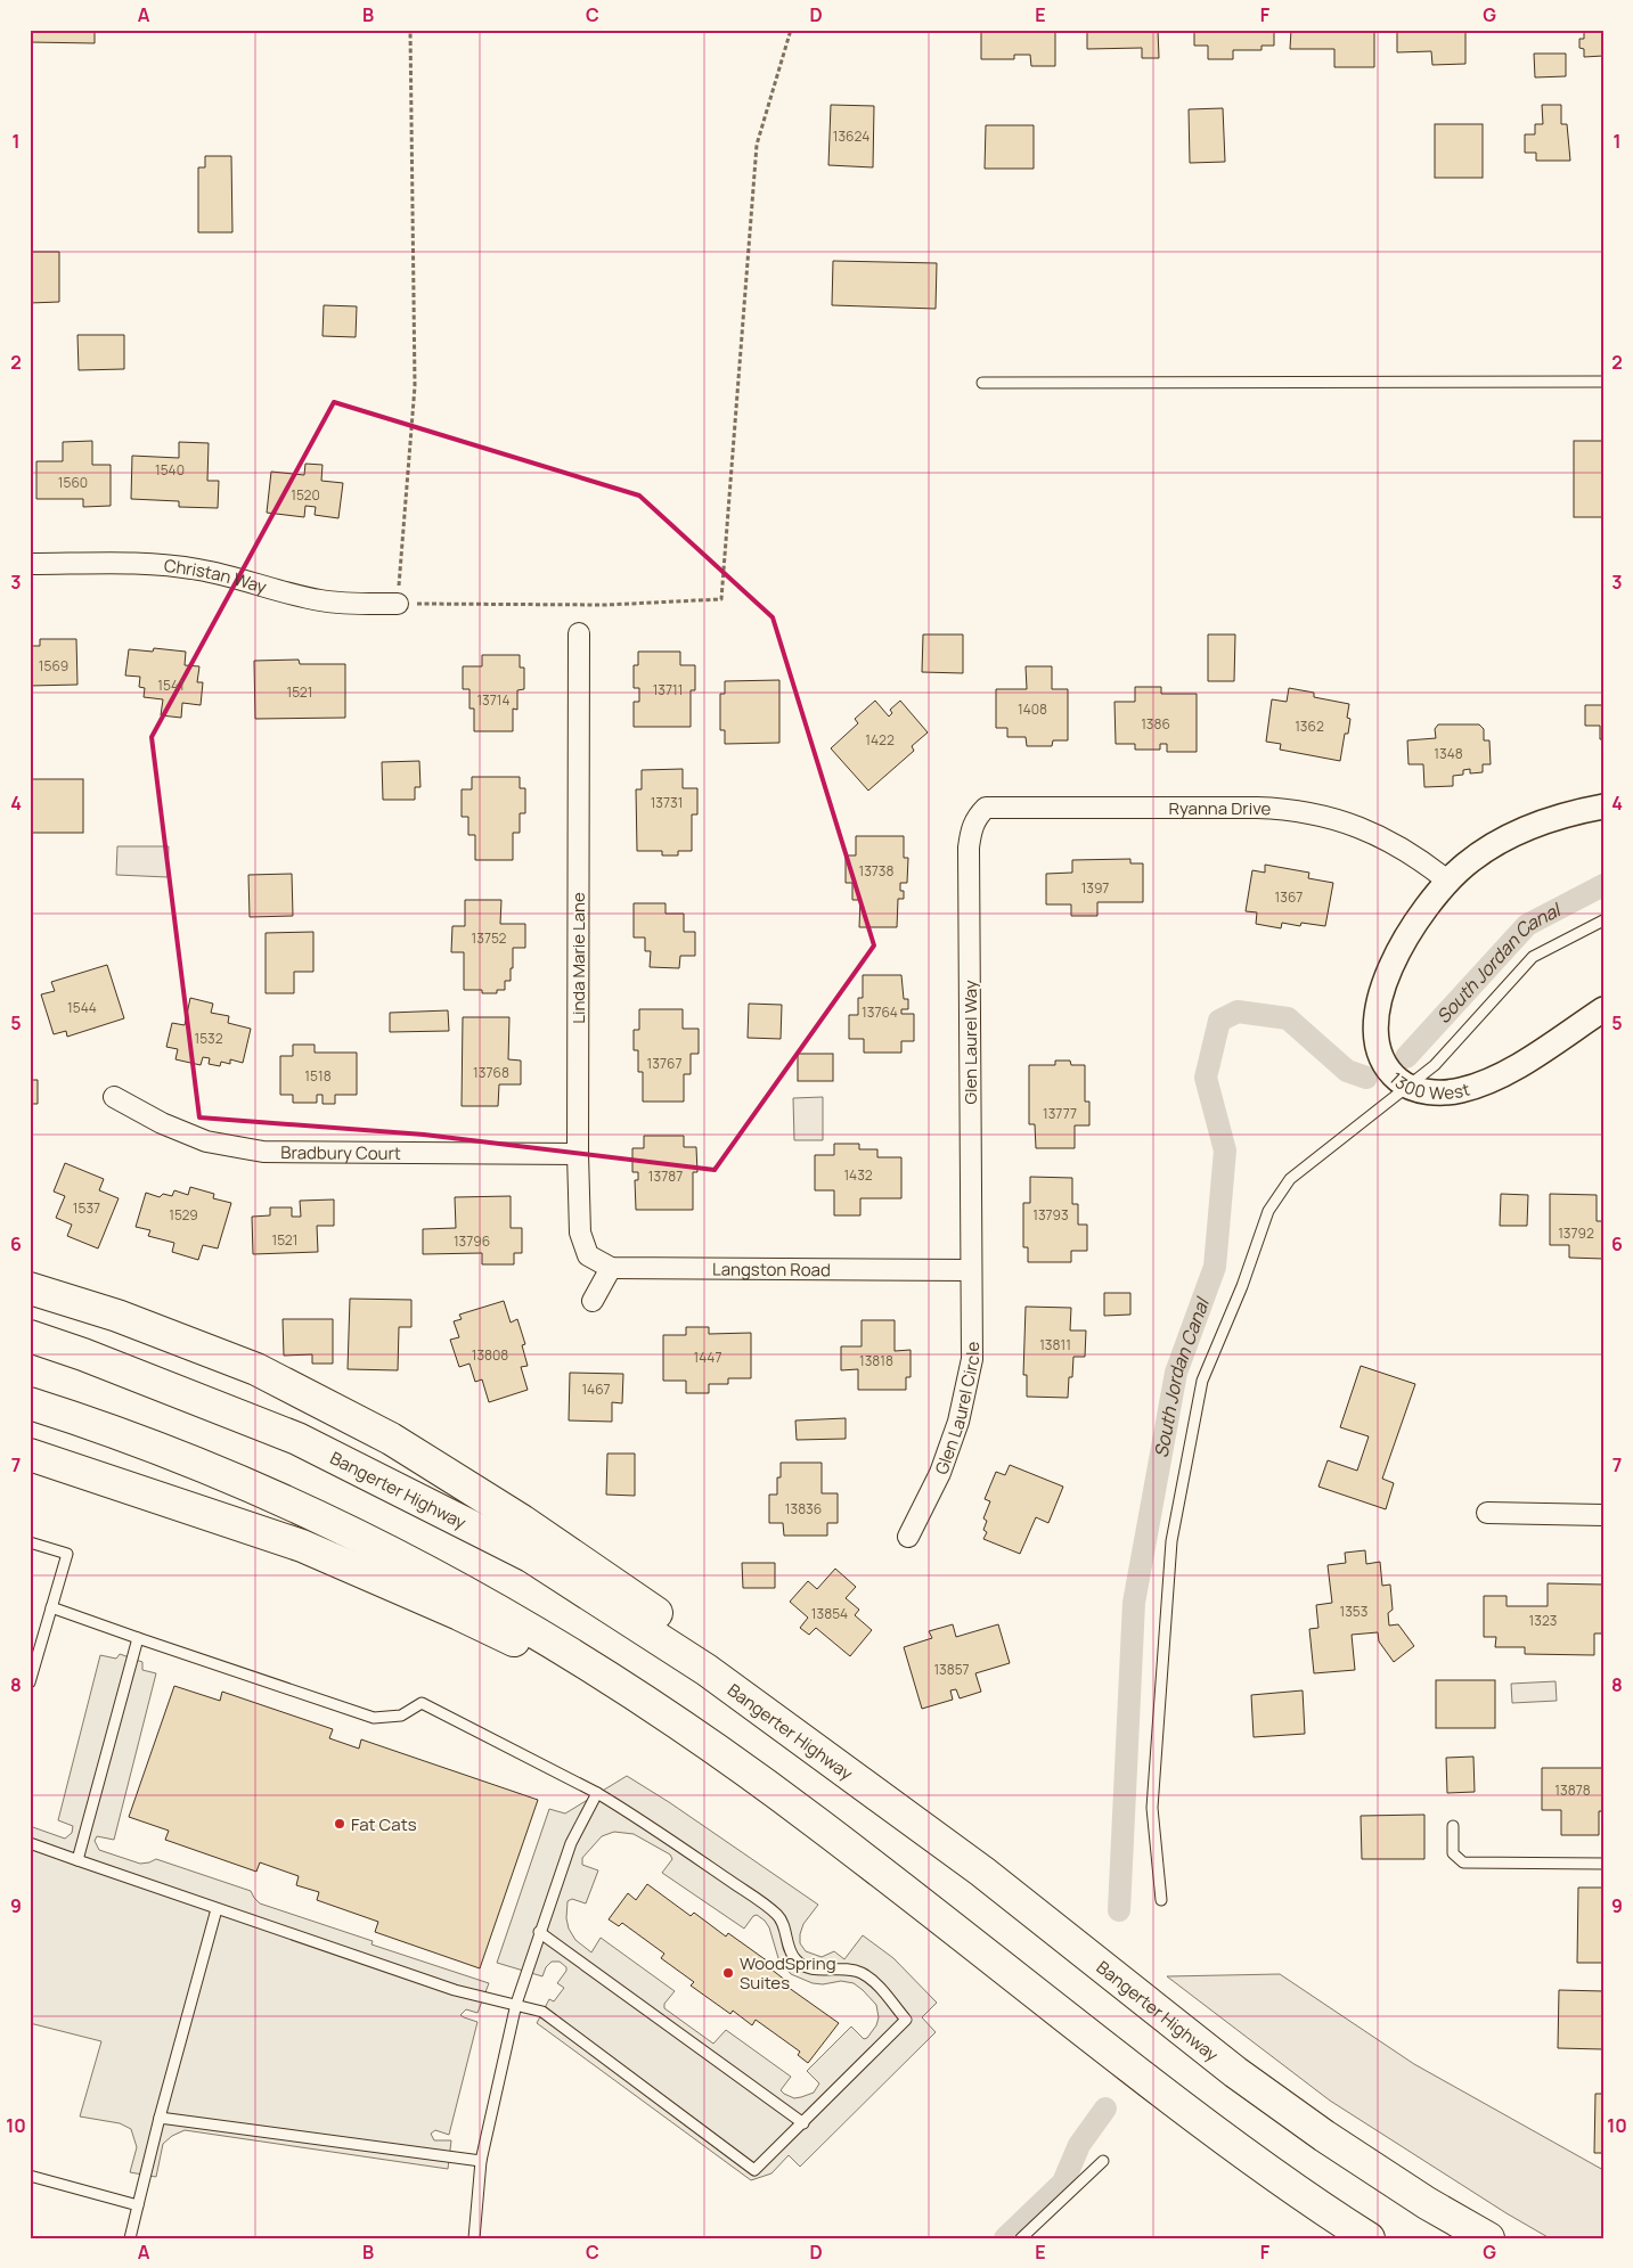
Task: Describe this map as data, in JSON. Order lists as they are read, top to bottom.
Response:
{
  "streets": {
    "highway": ["Bangerter Highway"],
    "street": [
      "Christan Way",
      "Ryanna Drive",
      "Linda Marie Lane",
      "Glen Laurel Way",
      "1300 West",
      "Bradbury Court",
      "Langston Road",
      "Glen Laurel Circle"
    ]
  },
  "crossings": [
    ["Ryanna Drive", "Glen Laurel Way"],
    ["Ryanna Drive", "1300 West"],
    ["Linda Marie Lane", "Bradbury Court"],
    ["Linda Marie Lane", "Langston Road"],
    ["Glen Laurel Way", "Langston Road"],
    ["Glen Laurel Way", "Glen Laurel Circle"],
    ["Langston Road", "Glen Laurel Circle"]
  ],
  "water": ["South Jordan Canal"],
  "places": ["Fat Cats", "WoodSpring Suites"],
  "house_numbers": [
    "13624",
    "1540",
    "1560",
    "1520",
    "1569",
    "1541",
    "13711",
    "1521",
    "13714",
    "1408",
    "1386",
    "1362",
    "1422",
    "1348",
    "13731",
    "13738",
    "1397",
    "1367",
    "13752",
    "1544",
    "13764",
    "1532",
    "13767",
    "13768",
    "1518",
    "13777",
    "1432",
    "13787",
    "1537",
    "1529",
    "13793",
    "13792",
    "1521",
    "13796",
    "13811",
    "13808",
    "1447",
    "13818",
    "1467",
    "13836",
    "1353",
    "13854",
    "1323",
    "13857",
    "13878"
  ],
  "grid": {
    "columns": [
      "A",
      "B",
      "C",
      "D",
      "E",
      "F",
      "G"
    ],
    "rows": [
      "1",
      "2",
      "3",
      "4",
      "5",
      "6",
      "7",
      "8",
      "9",
      "10"
    ]
  }
}
